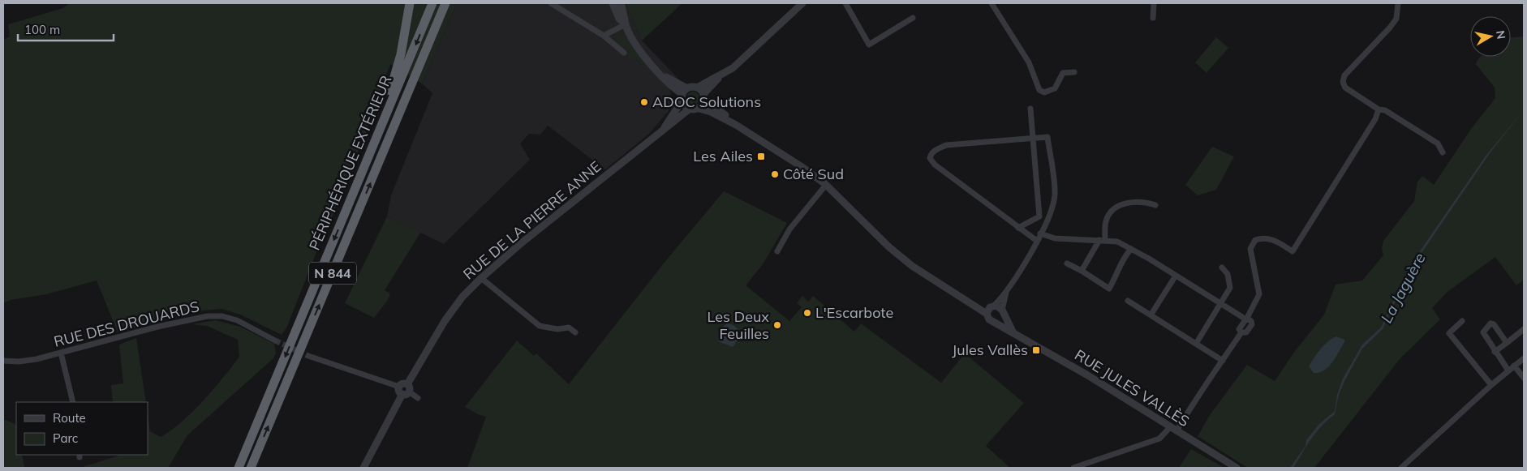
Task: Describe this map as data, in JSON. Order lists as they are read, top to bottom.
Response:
{
  "streets": {
    "highway": ["PÉRIPHÉRIQUE EXTÉRIEUR", "N 844"],
    "street": ["RUE DE LA PIERRE ANNE", "RUE DES DROUARDS", "RUE JULES VALLÈS"]
  },
  "water": ["La Jaguère"],
  "places": {
    "other": [
      "ADOC Solutions",
      "Côté Sud",
      "L'Escarbote",
      "Les Deux Feuilles"
    ],
    "transit": ["Les Ailes", "Jules Vallès"]
  },
  "legend": ["Route", "Parc"],
  "scale_bar": "100 m",
  "north": "right"
}
